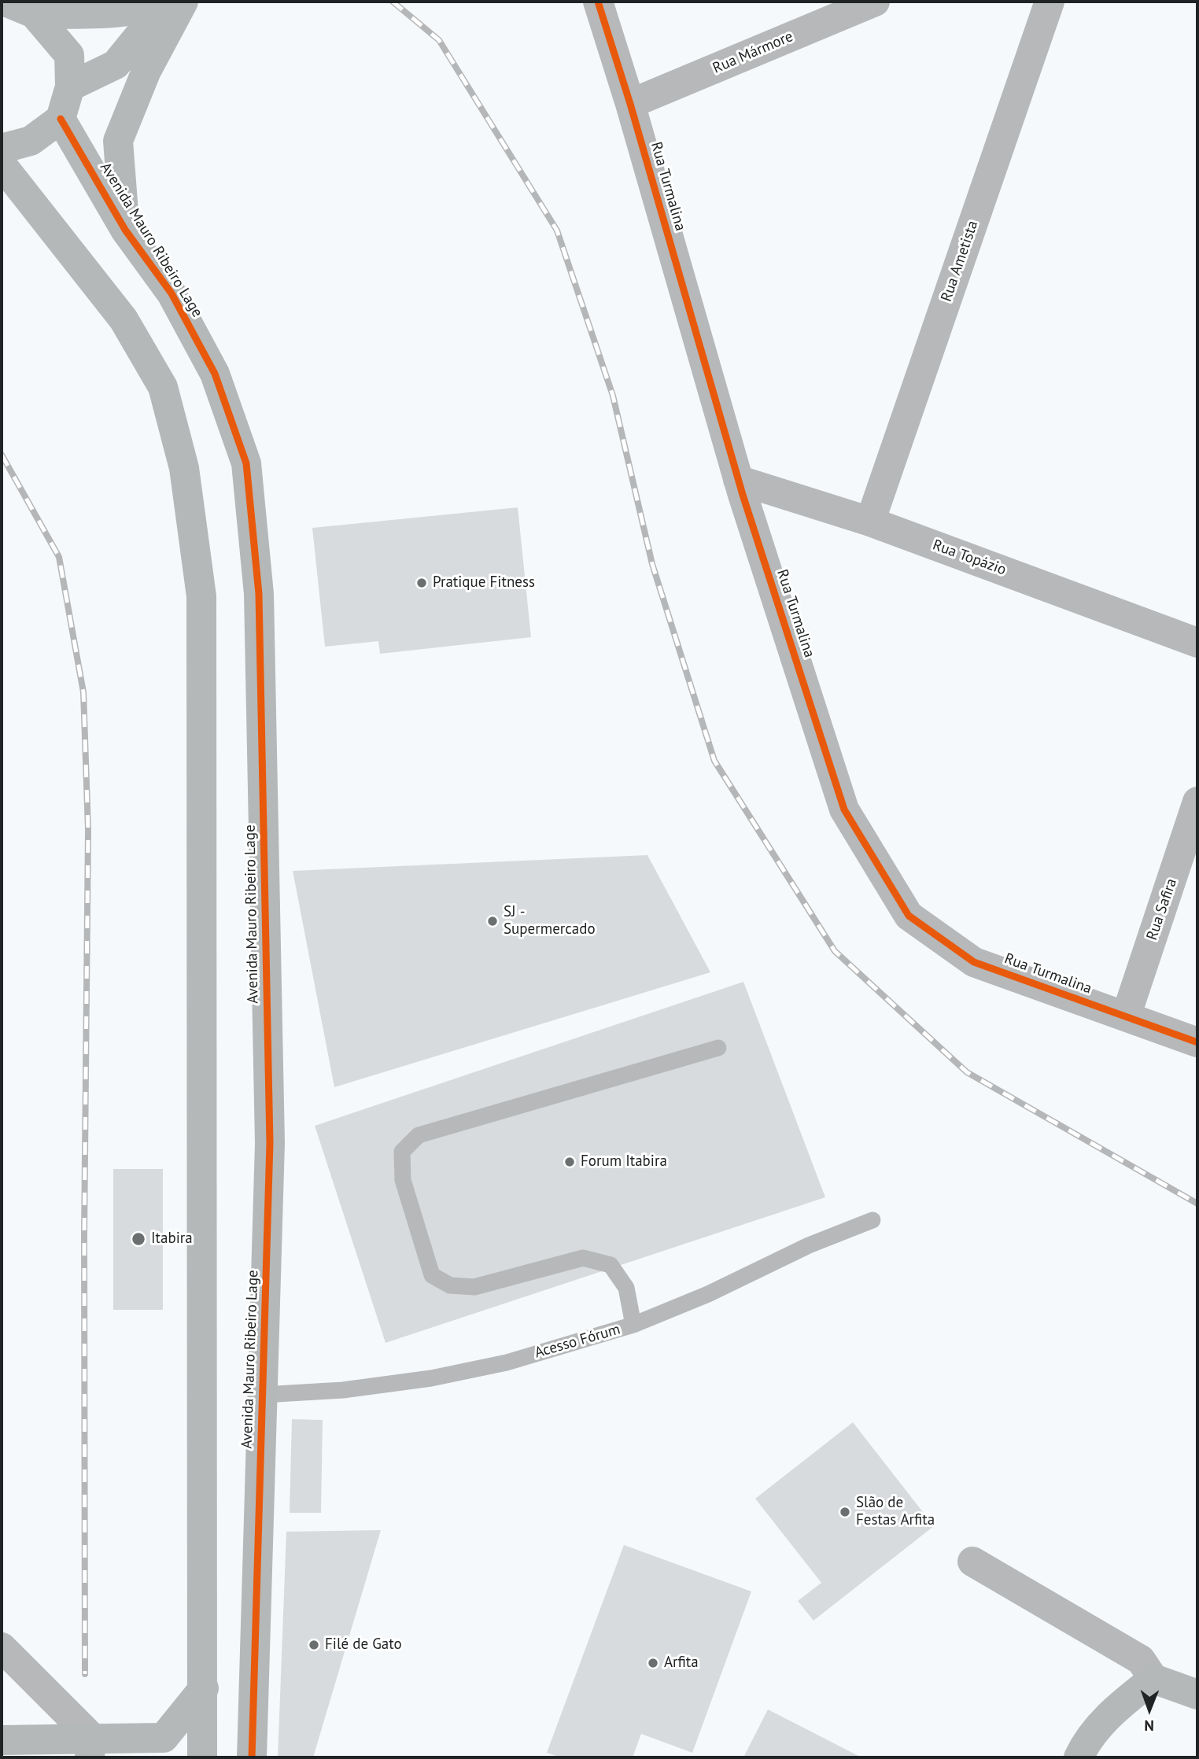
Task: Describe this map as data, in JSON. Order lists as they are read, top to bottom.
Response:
{
  "streets": {
    "street": [
      "Rua Mármore",
      "Rua Turmalina",
      "Avenida Mauro Ribeiro Lage",
      "Rua Ametista",
      "Rua Topázio",
      "Rua Safira"
    ],
    "lane": ["Acesso Fórum"]
  },
  "crossings": [
    ["Rua Mármore", "Rua Turmalina"],
    ["Rua Turmalina", "Rua Topázio"],
    ["Rua Turmalina", "Rua Safira"],
    ["Avenida Mauro Ribeiro Lage", "Acesso Fórum"],
    ["Rua Ametista", "Rua Topázio"]
  ],
  "places": [
    "Pratique Fitness",
    "SJ - Supermercado",
    "Forum Itabira",
    "Itabira",
    "Slão de Festas Arfita",
    "Filé de Gato",
    "Arfita"
  ],
  "north": "bottom"
}
